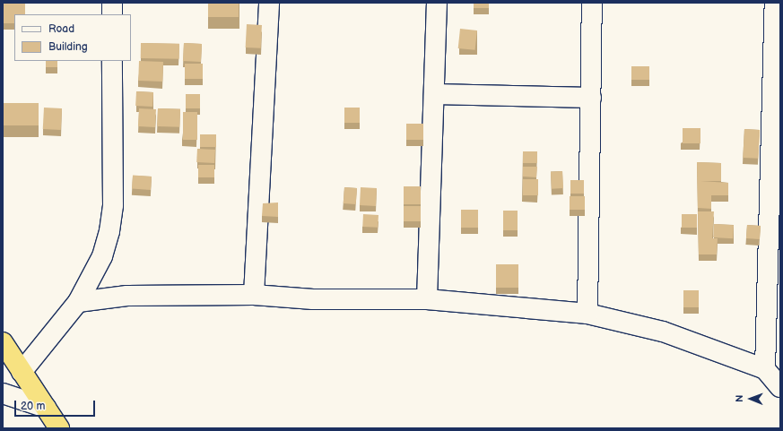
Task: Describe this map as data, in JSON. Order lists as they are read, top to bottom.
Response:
{
  "legend": ["Road", "Building"],
  "scale_bar": "20 m",
  "north": "left"
}
